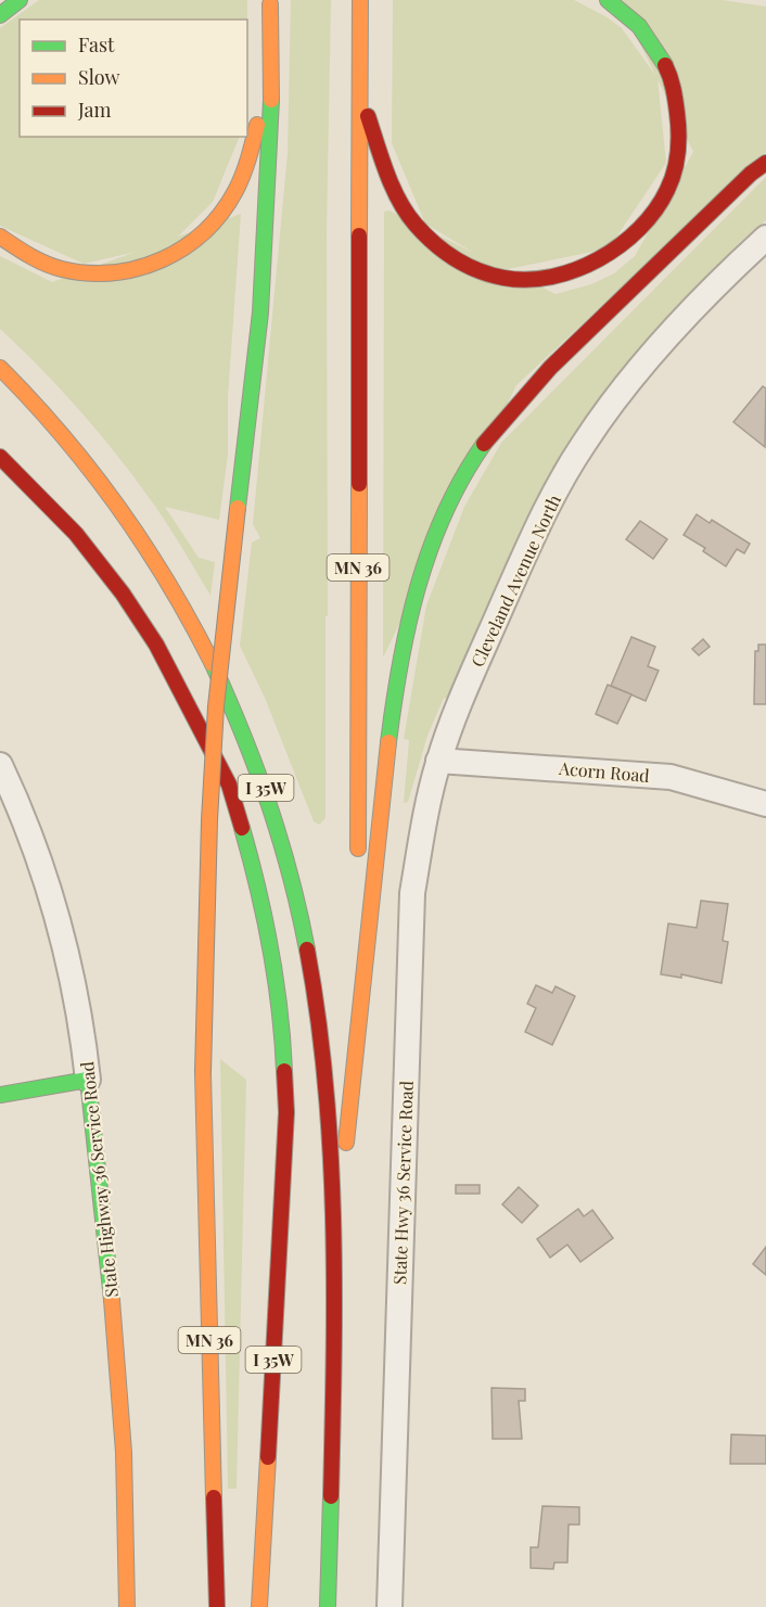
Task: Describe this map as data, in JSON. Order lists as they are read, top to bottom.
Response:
{
  "streets": {
    "main road": ["MN 36", "I 35W", "State Highway 36 Service Road"],
    "street": ["Cleveland Avenue North", "Acorn Road", "State Hwy 36 Service Road"]
  },
  "crossings": [
    ["Cleveland Avenue North", "Acorn Road"],
    ["Cleveland Avenue North", "State Hwy 36 Service Road"],
    ["Acorn Road", "State Hwy 36 Service Road"]
  ],
  "legend": ["Fast", "Slow", "Jam"]
}
